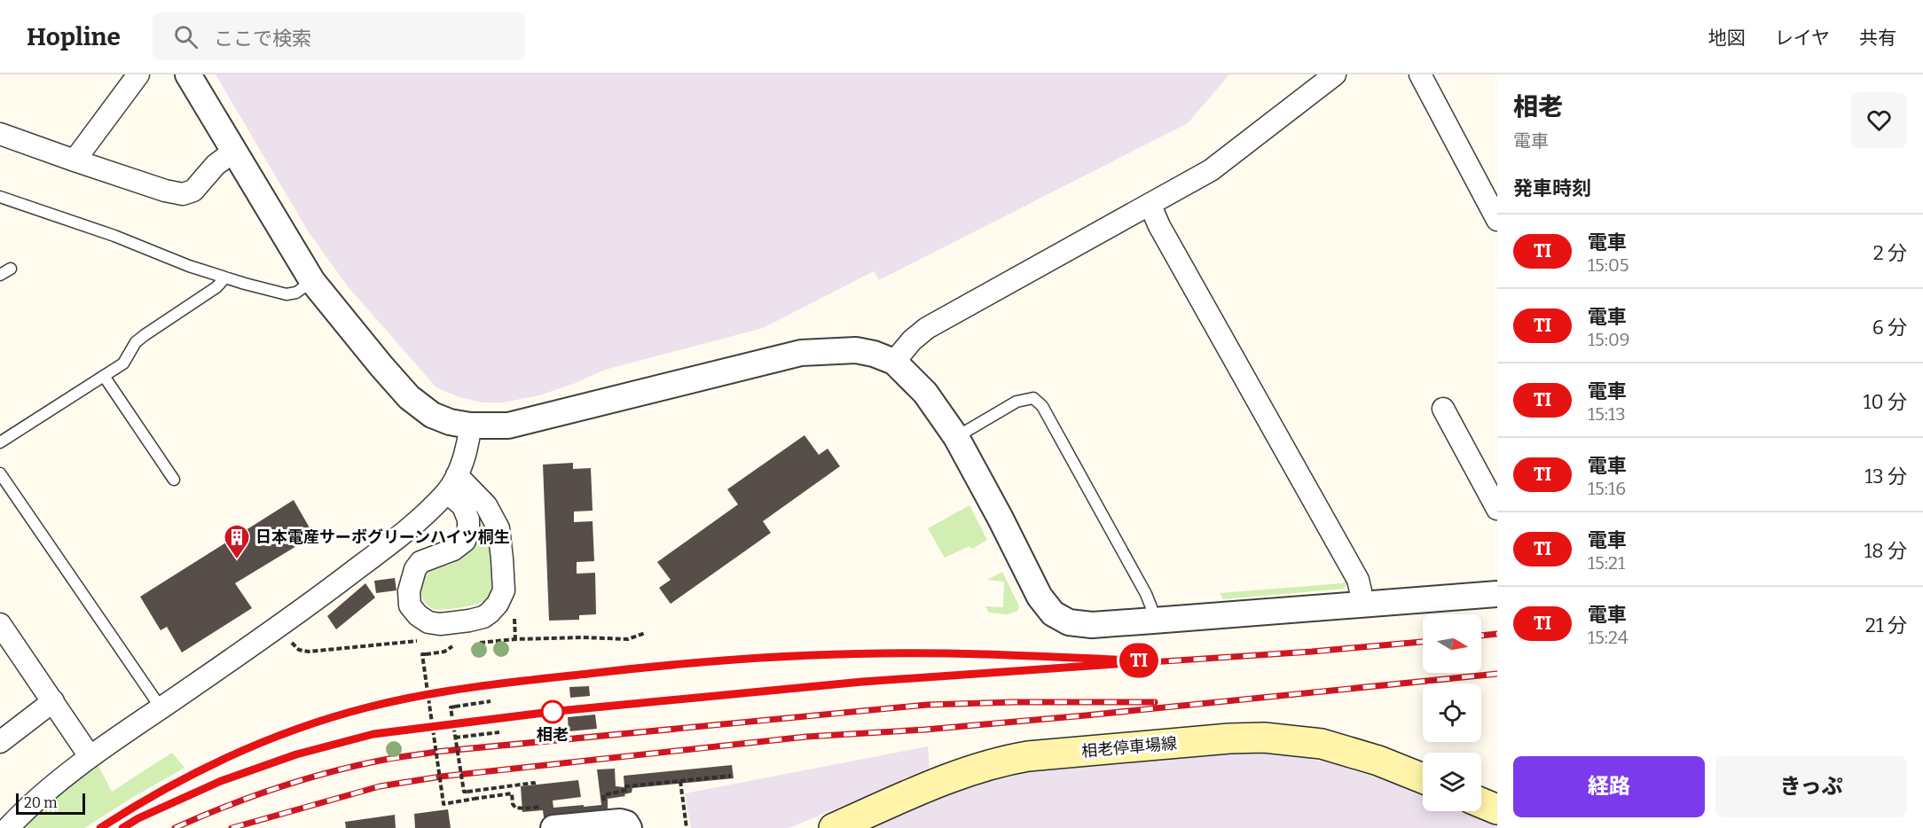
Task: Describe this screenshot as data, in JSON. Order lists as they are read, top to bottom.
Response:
{
  "streets": {
    "main road": ["相老停車場線"]
  },
  "places": {
    "building": ["日本電産サーボグリーンハイツ桐生"],
    "other": ["相老"]
  },
  "scale_bar": "20 m",
  "north": "right",
  "page": {
    "header": "Hopline",
    "search": "ここで検索",
    "nav": ["地図", "レイヤ", "共有"],
    "on_map": "TI",
    "heading": [
      ["相老", "電車"],
      "発車時刻"
    ],
    "list": [
      {
        "mark": "TI",
        "name": "電車",
        "note": "15:05",
        "value": "2 分"
      },
      {
        "mark": "TI",
        "name": "電車",
        "note": "15:09",
        "value": "6 分"
      },
      {
        "mark": "TI",
        "name": "電車",
        "note": "15:13",
        "value": "10 分"
      },
      {
        "mark": "TI",
        "name": "電車",
        "note": "15:16",
        "value": "13 分"
      },
      {
        "mark": "TI",
        "name": "電車",
        "note": "15:21",
        "value": "18 分"
      },
      {
        "mark": "TI",
        "name": "電車",
        "note": "15:24",
        "value": "21 分"
      }
    ],
    "buttons": ["経路", "きっぷ"],
    "scale": "20 m"
  }
}
